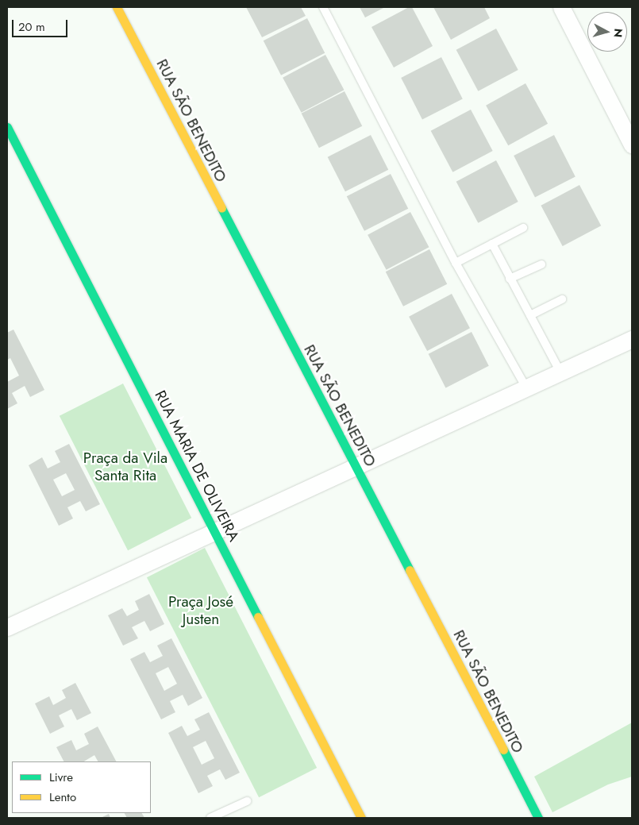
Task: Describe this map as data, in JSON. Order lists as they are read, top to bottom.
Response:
{
  "streets": {
    "street": ["RUA SÃO BENEDITO", "RUA MARIA DE OLIVEIRA"]
  },
  "parks": ["Praça da Vila Santa Rita", "Praça José Justen"],
  "legend": ["Livre", "Lento"],
  "scale_bar": "20 m",
  "north": "right"
}
